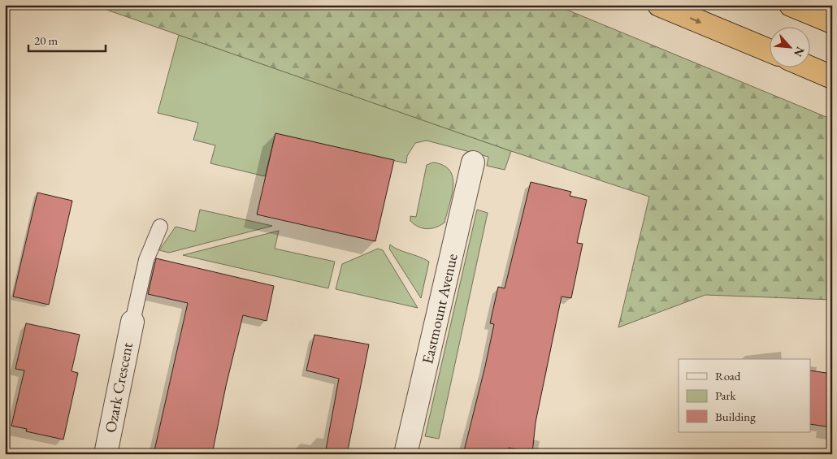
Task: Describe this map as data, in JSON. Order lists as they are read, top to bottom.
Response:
{
  "streets": {
    "street": ["Eastmount Avenue", "Ozark Crescent"]
  },
  "legend": ["Road", "Park", "Building"],
  "scale_bar": "20 m",
  "north": "bottom right"
}
